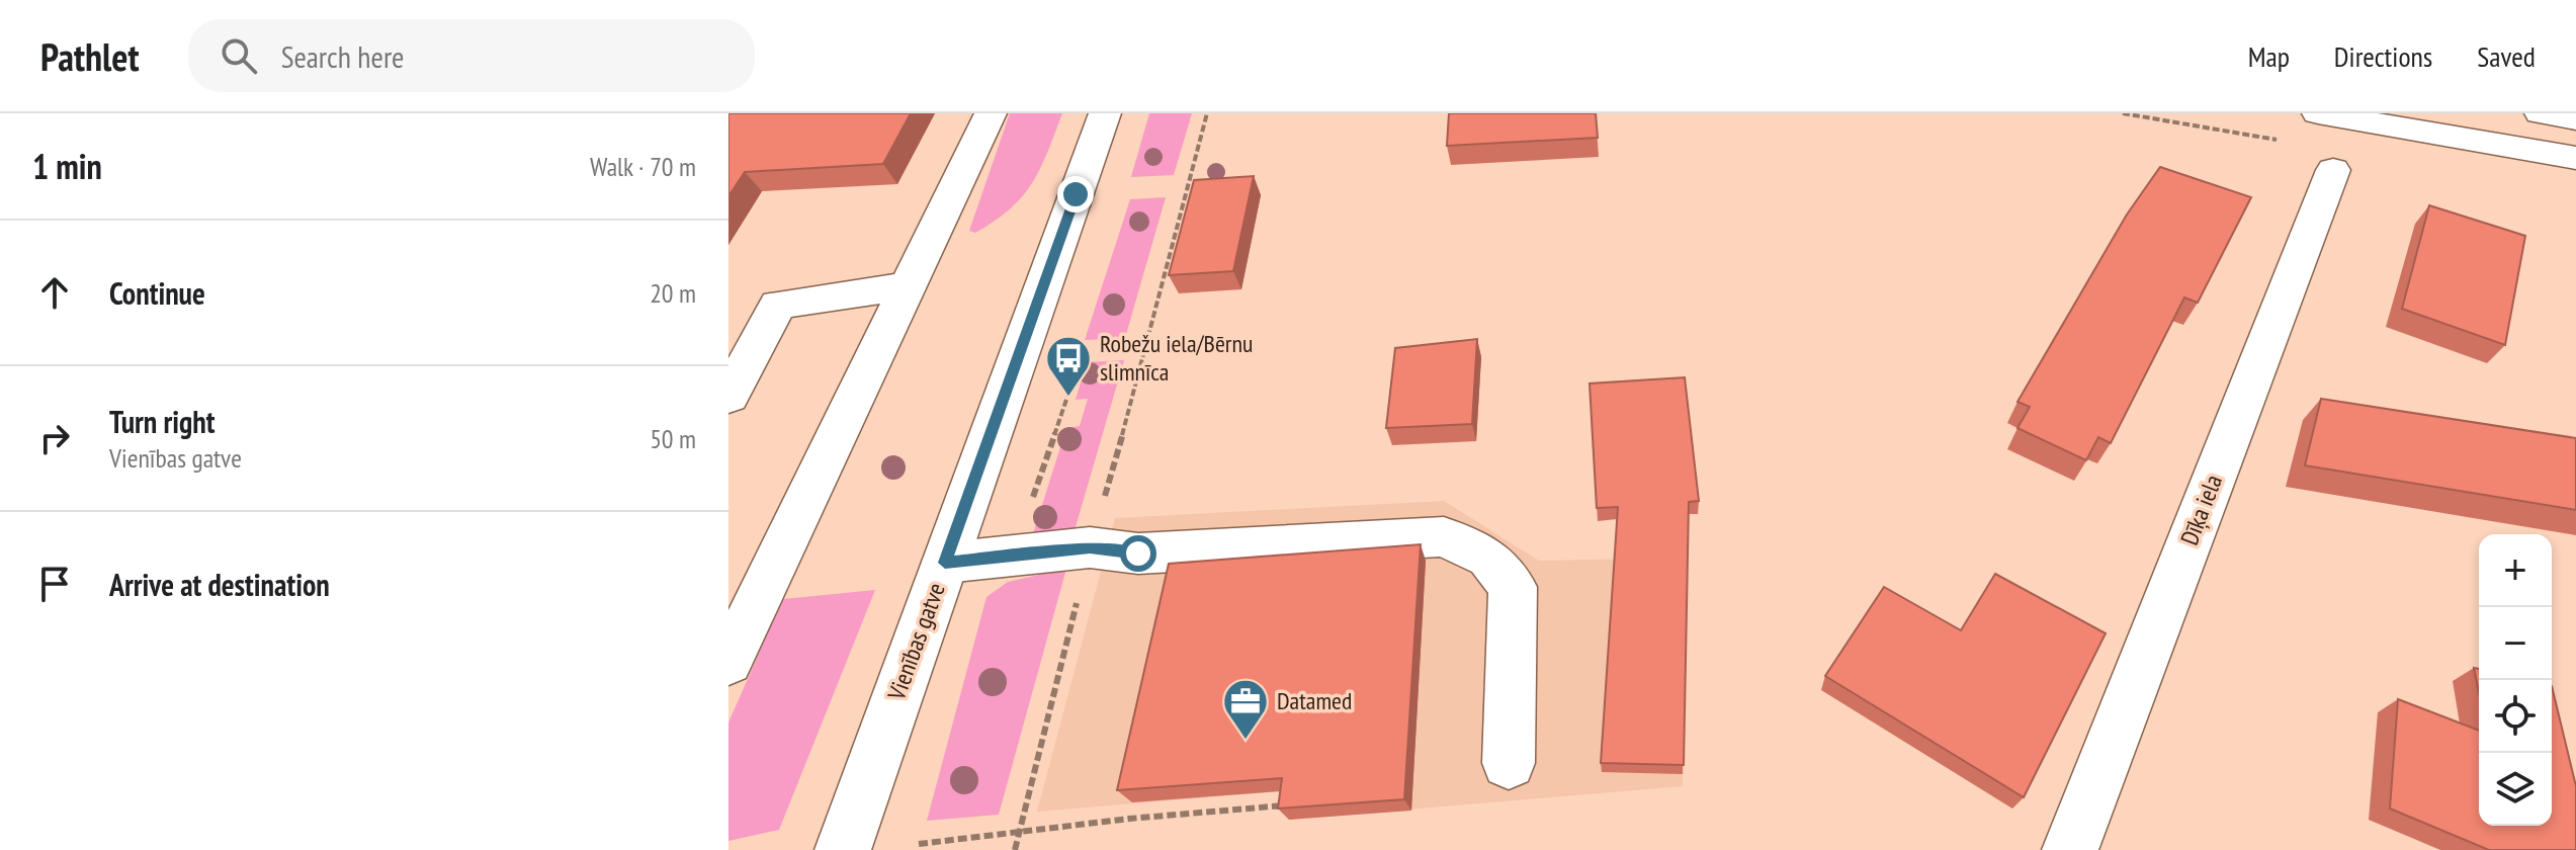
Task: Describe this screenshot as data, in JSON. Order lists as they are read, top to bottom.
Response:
{
  "streets": {
    "main road": ["Dīķa iela", "Vienības gatve"]
  },
  "places": {
    "bus stop": ["Robežu iela/Bērnu slimnīca"],
    "office": ["Datamed"]
  },
  "page": {
    "header": "Pathlet",
    "search": "Search here",
    "nav": ["Map", "Directions", "Saved"],
    "heading": ["1 min", "Walk · 70 m"],
    "list": [
      ["Continue", "20 m"],
      ["Turn right", "Vienības gatve", "50 m"],
      "Arrive at destination"
    ],
    "map_buttons": ["+", "−"]
  }
}
